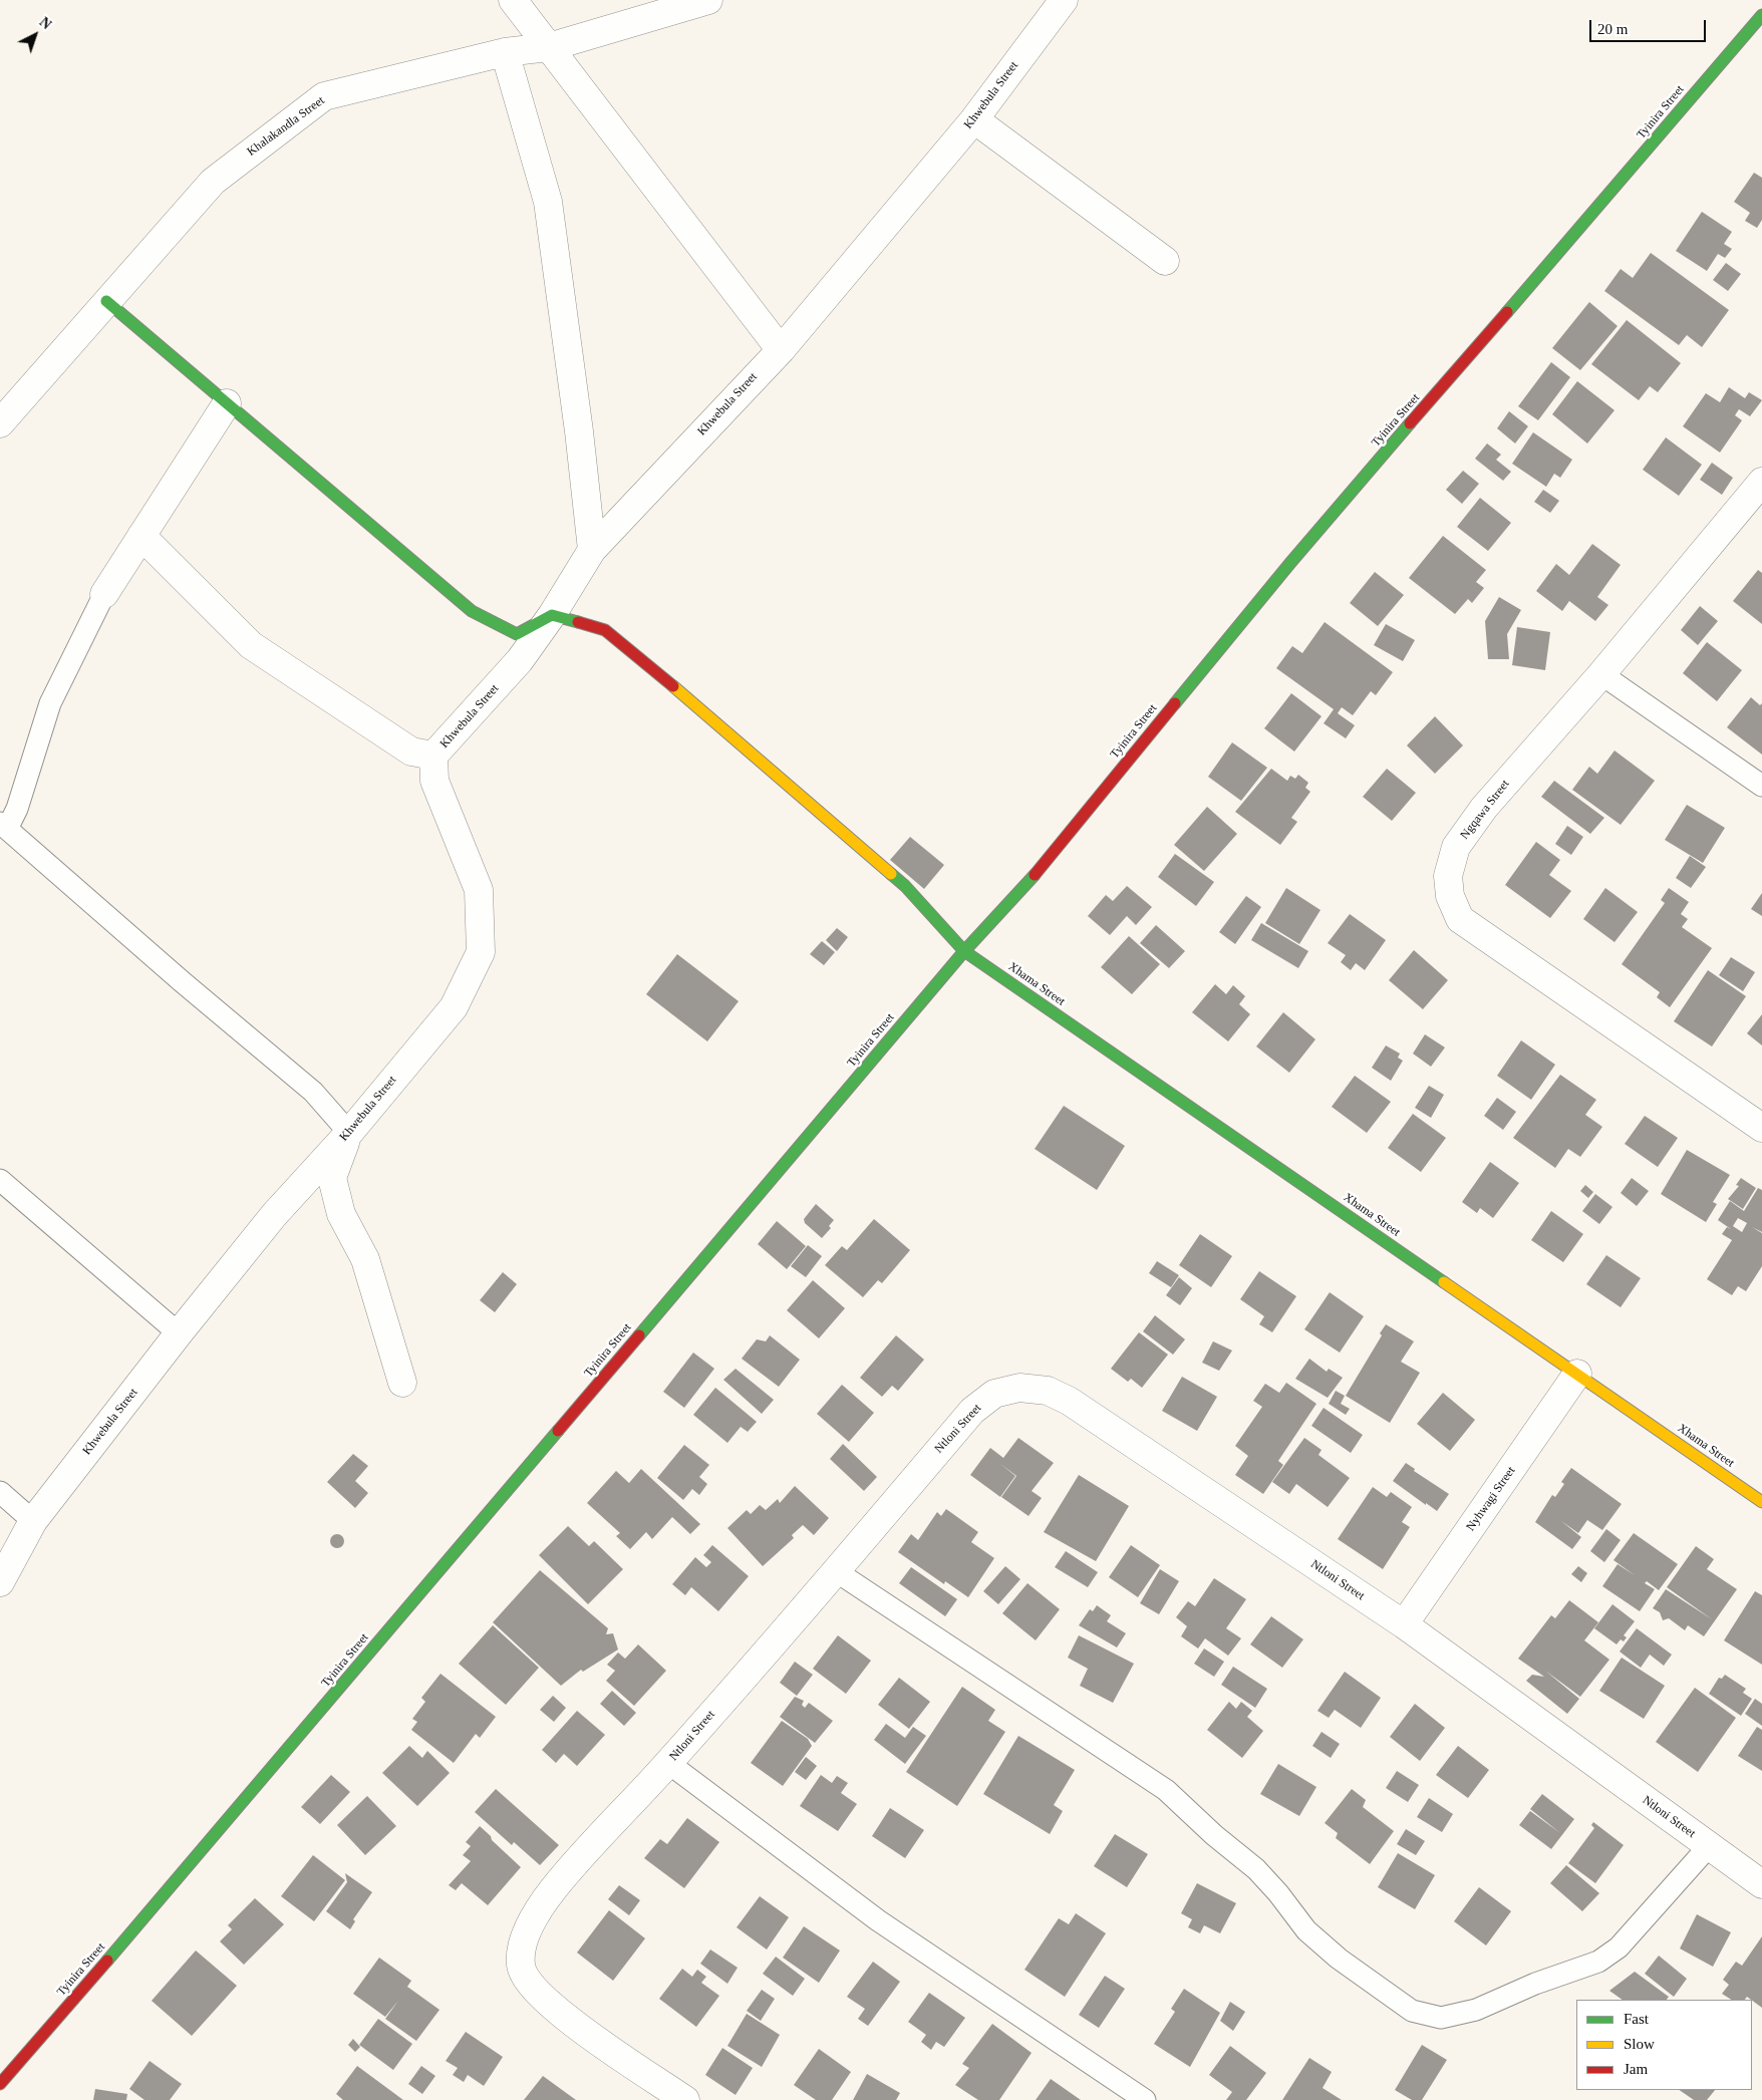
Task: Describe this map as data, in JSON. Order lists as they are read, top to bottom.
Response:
{
  "streets": {
    "street": [
      "Khwebula Street",
      "Tyinira Street",
      "Khalakandla Street",
      "Ngqawa Street",
      "Xhama Street",
      "Ntloni Street",
      "Nyhwagi Street"
    ]
  },
  "crossings": [
    ["Khwebula Street", "Xhama Street"],
    ["Tyinira Street", "Xhama Street"],
    ["Xhama Street", "Nyhwagi Street"],
    ["Ntloni Street", "Nyhwagi Street"]
  ],
  "legend": ["Fast", "Slow", "Jam"],
  "scale_bar": "20 m",
  "north": "top right"
}
